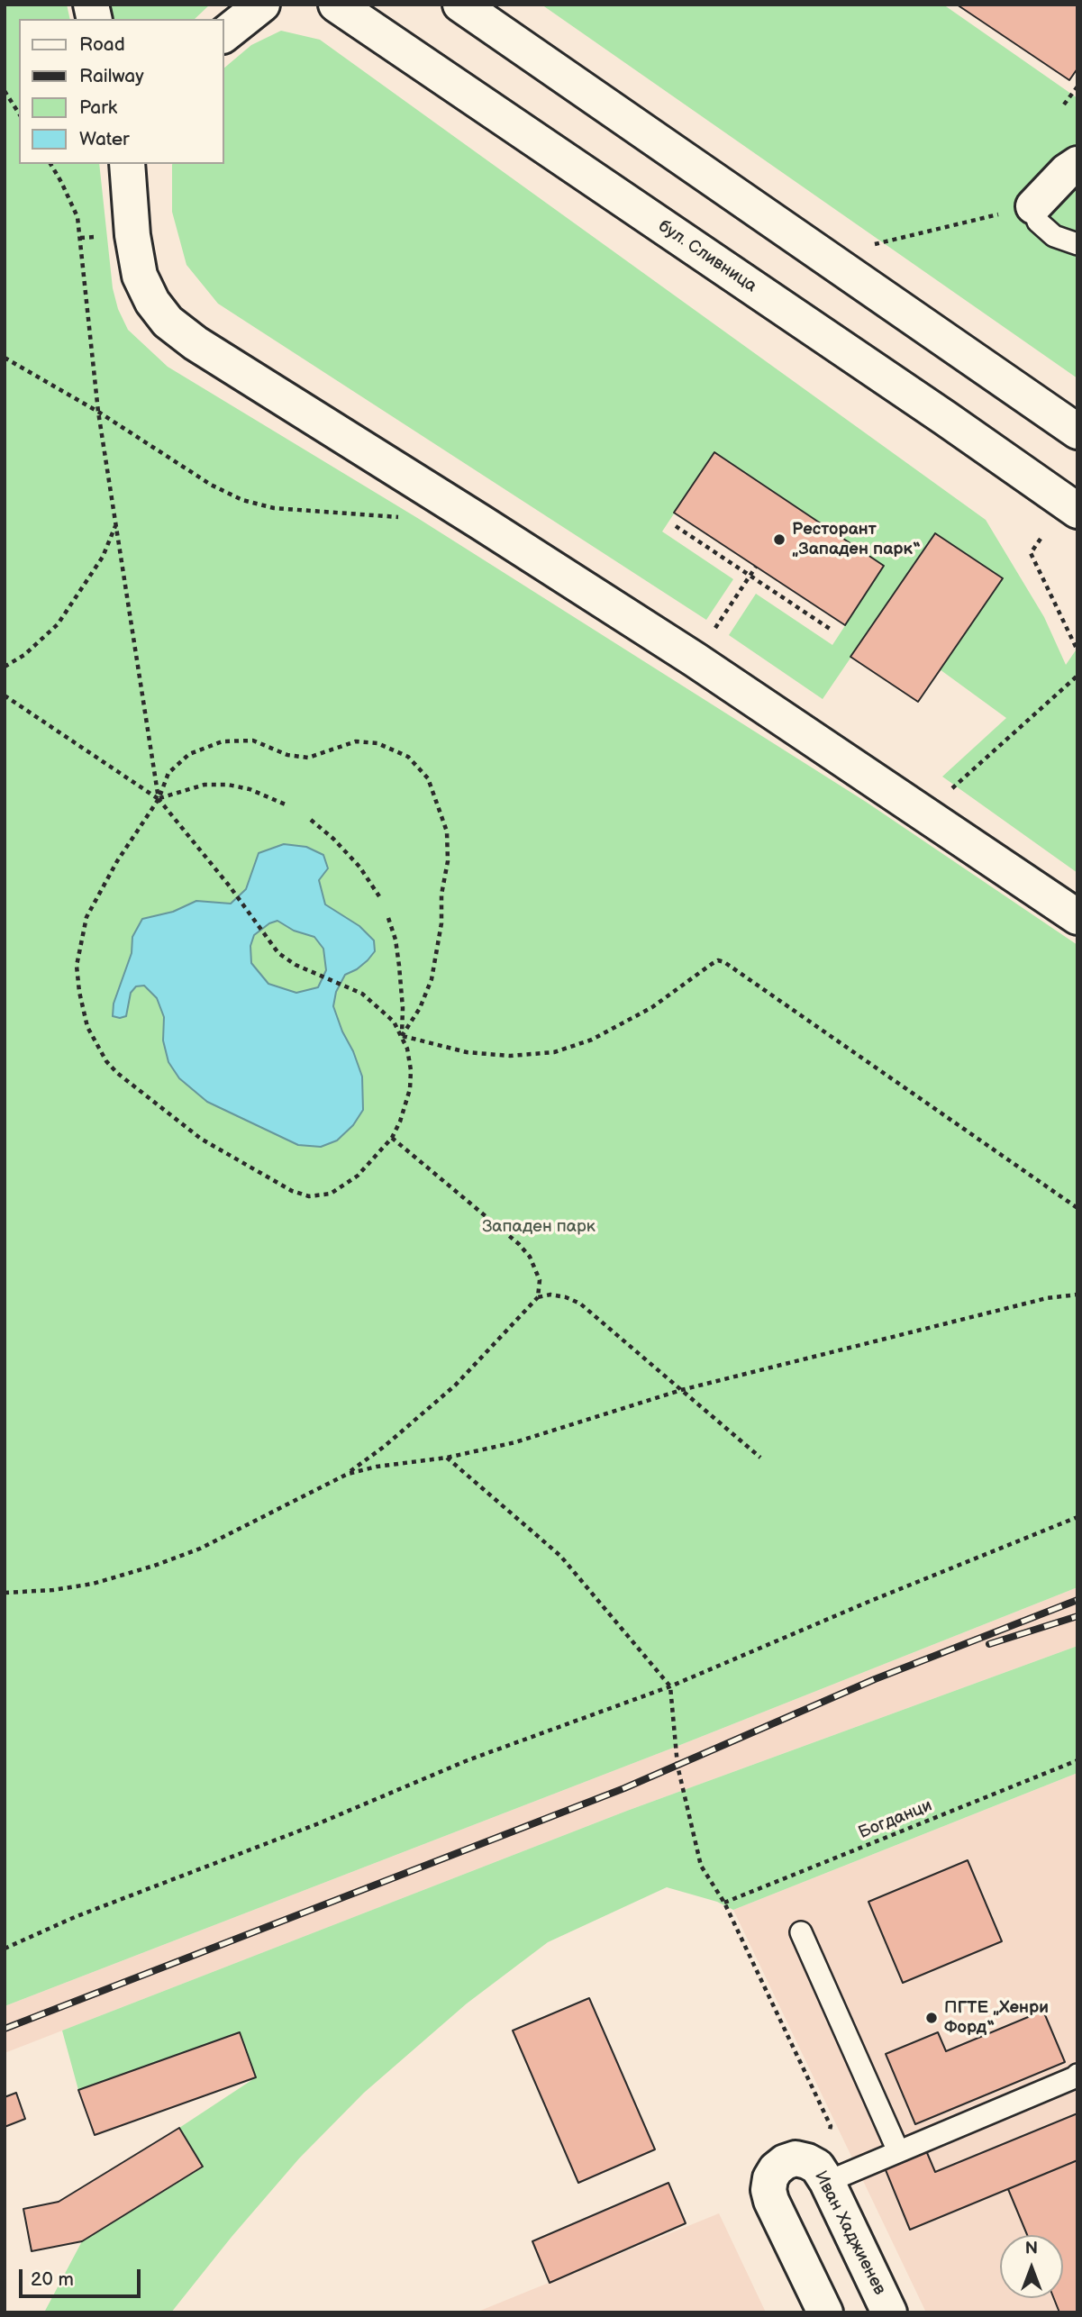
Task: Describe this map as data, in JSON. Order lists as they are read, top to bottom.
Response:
{
  "streets": {
    "street": ["бул. Сливница", "Иван Хаджиенев"],
    "path": ["Богданци"]
  },
  "parks": ["Западен парк"],
  "places": ["Ресторант „Западен парк“", "ПГТЕ „Хенри Форд“"],
  "legend": [
    "Road",
    "Railway",
    "Park",
    "Water"
  ],
  "scale_bar": "20 m",
  "north": "top"
}
